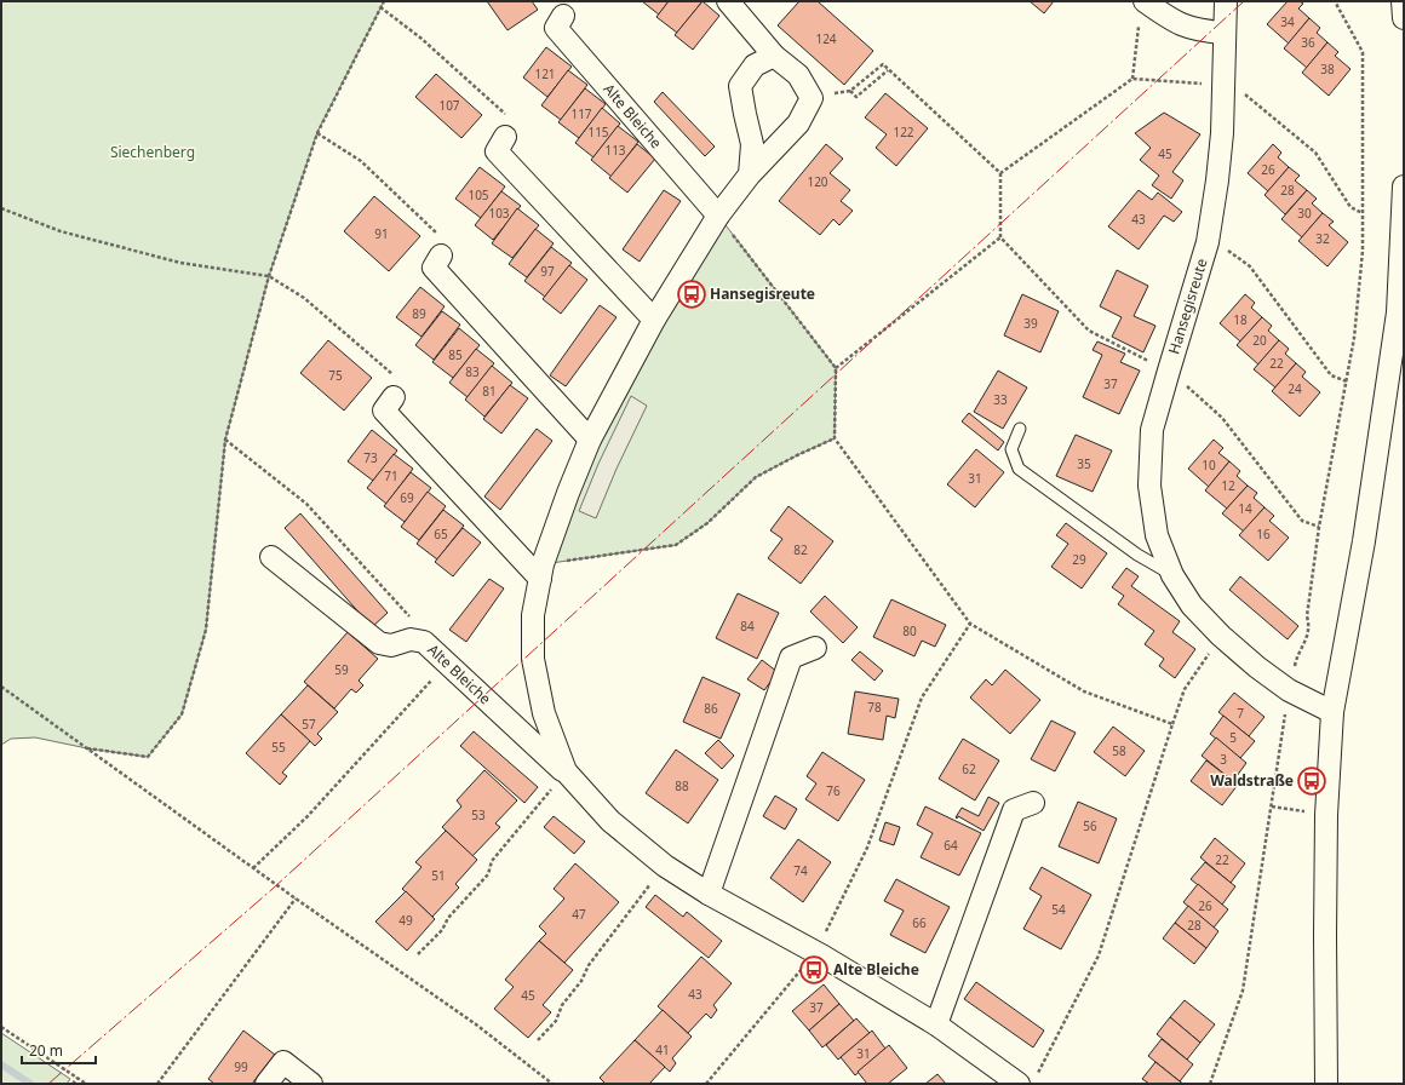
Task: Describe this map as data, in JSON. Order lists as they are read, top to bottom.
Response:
{
  "streets": {
    "street": ["Alte Bleiche", "Hansegisreute"]
  },
  "parks": ["Siechenberg"],
  "places": {
    "bus stop": ["Hansegisreute", "Waldstraße", "Alte Bleiche"]
  },
  "house_numbers": [
    "34",
    "124",
    "36",
    "38",
    "121",
    "107",
    "117",
    "115",
    "122",
    "113",
    "45",
    "26",
    "120",
    "28",
    "105",
    "103",
    "30",
    "43",
    "91",
    "32",
    "97",
    "89",
    "18",
    "39",
    "20",
    "85",
    "22",
    "83",
    "75",
    "37",
    "24",
    "81",
    "33",
    "73",
    "35",
    "10",
    "71",
    "31",
    "12",
    "69",
    "14",
    "65",
    "16",
    "82",
    "29",
    "84",
    "80",
    "59",
    "78",
    "86",
    "7",
    "57",
    "5",
    "55",
    "58",
    "3",
    "62",
    "88",
    "76",
    "53",
    "56",
    "64",
    "22",
    "74",
    "51",
    "26",
    "54",
    "47",
    "49",
    "66",
    "28",
    "43",
    "45",
    "37",
    "41",
    "31",
    "99"
  ],
  "scale_bar": "20 m"
}
